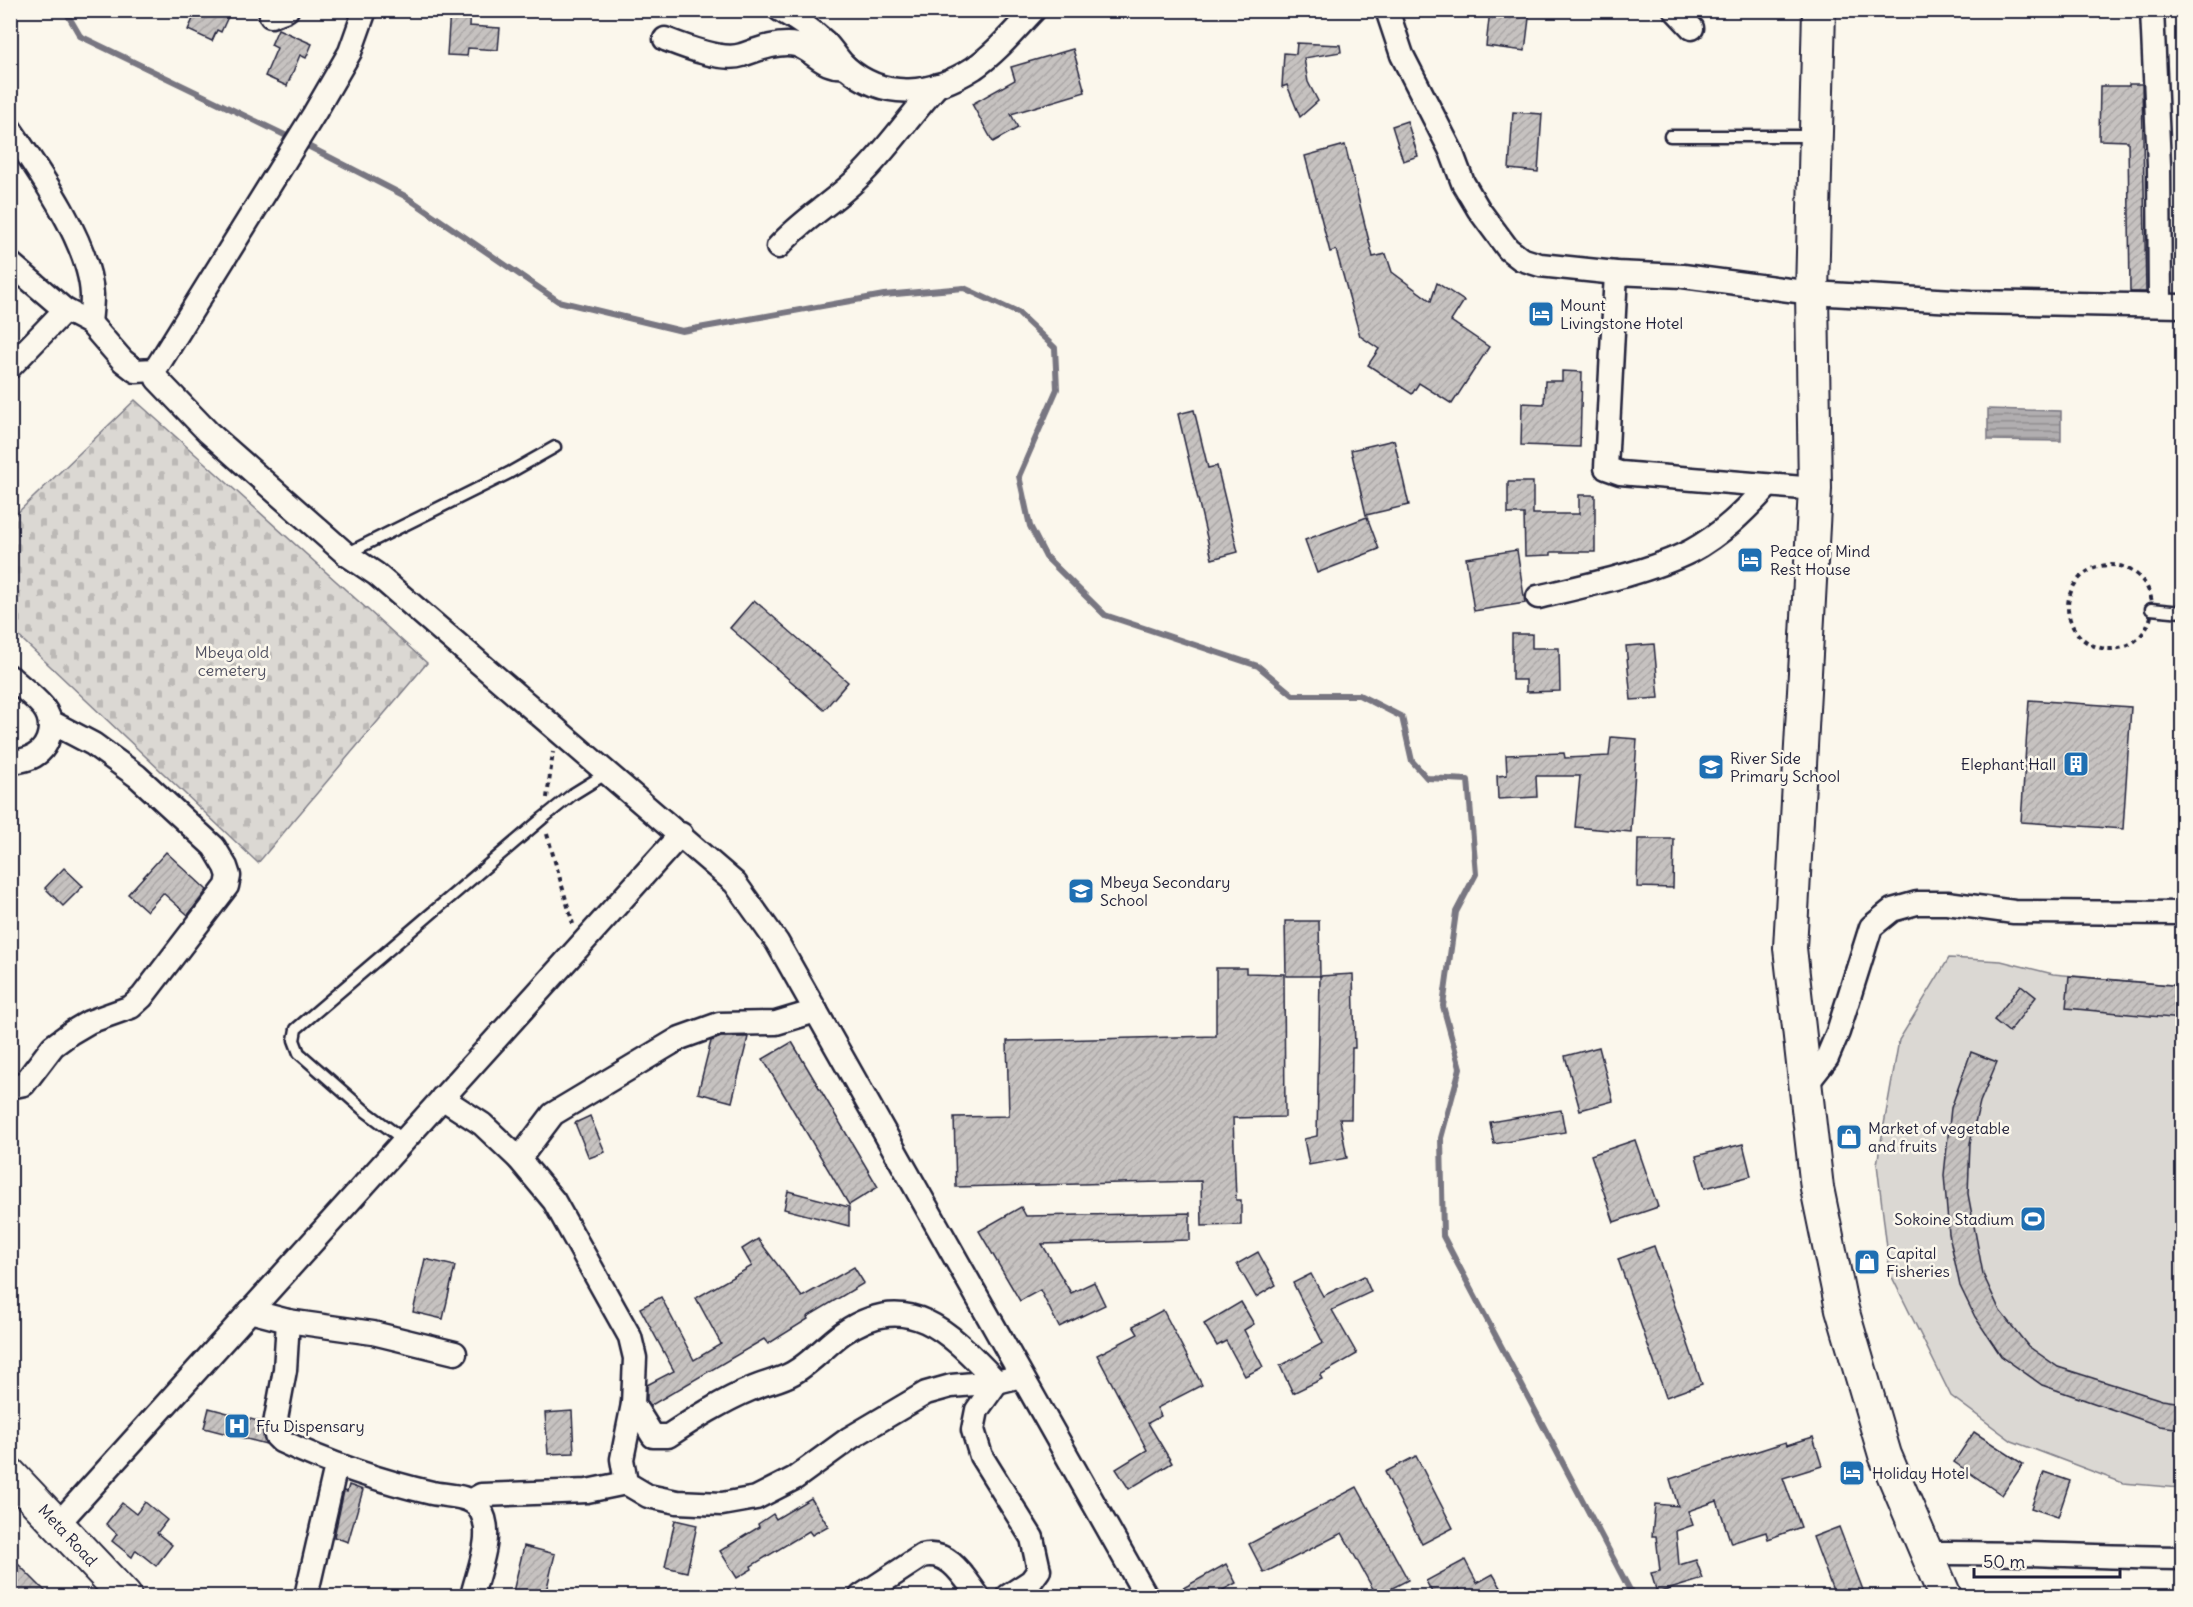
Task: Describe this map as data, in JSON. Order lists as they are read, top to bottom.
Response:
{
  "streets": {
    "street": ["Meta Road"]
  },
  "parks": ["Mbeya old cemetery"],
  "places": {
    "hotel": ["Mount Livingstone Hotel", "Peace of Mind Rest House", "Holiday Hotel"],
    "building": ["Elephant Hall"],
    "school or university": ["River Side Primary School", "Mbeya Secondary School"],
    "shop": ["Market of vegetable and fruits", "Capital Fisheries"],
    "sports": ["Sokoine Stadium"],
    "hospital": ["Ffu Dispensary"]
  },
  "scale_bar": "50 m"
}
